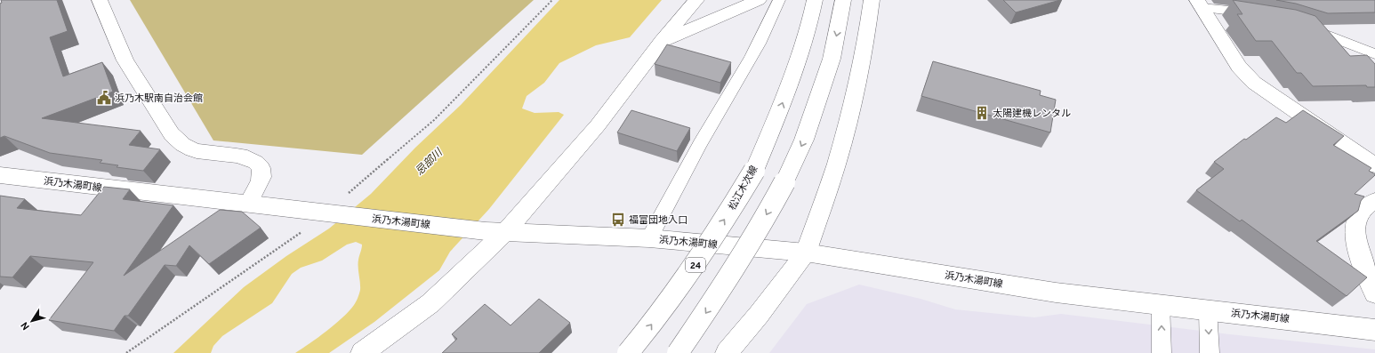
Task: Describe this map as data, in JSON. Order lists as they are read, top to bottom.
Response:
{
  "streets": {
    "main road": ["浜乃木湯町線", "松江木次線", "24"]
  },
  "water": ["忌部川"],
  "places": {
    "public building": ["浜乃木駅南自治会館"],
    "building": ["太陽建機レンタル"],
    "bus stop": ["福富団地入口"]
  },
  "north": "bottom left"
}
